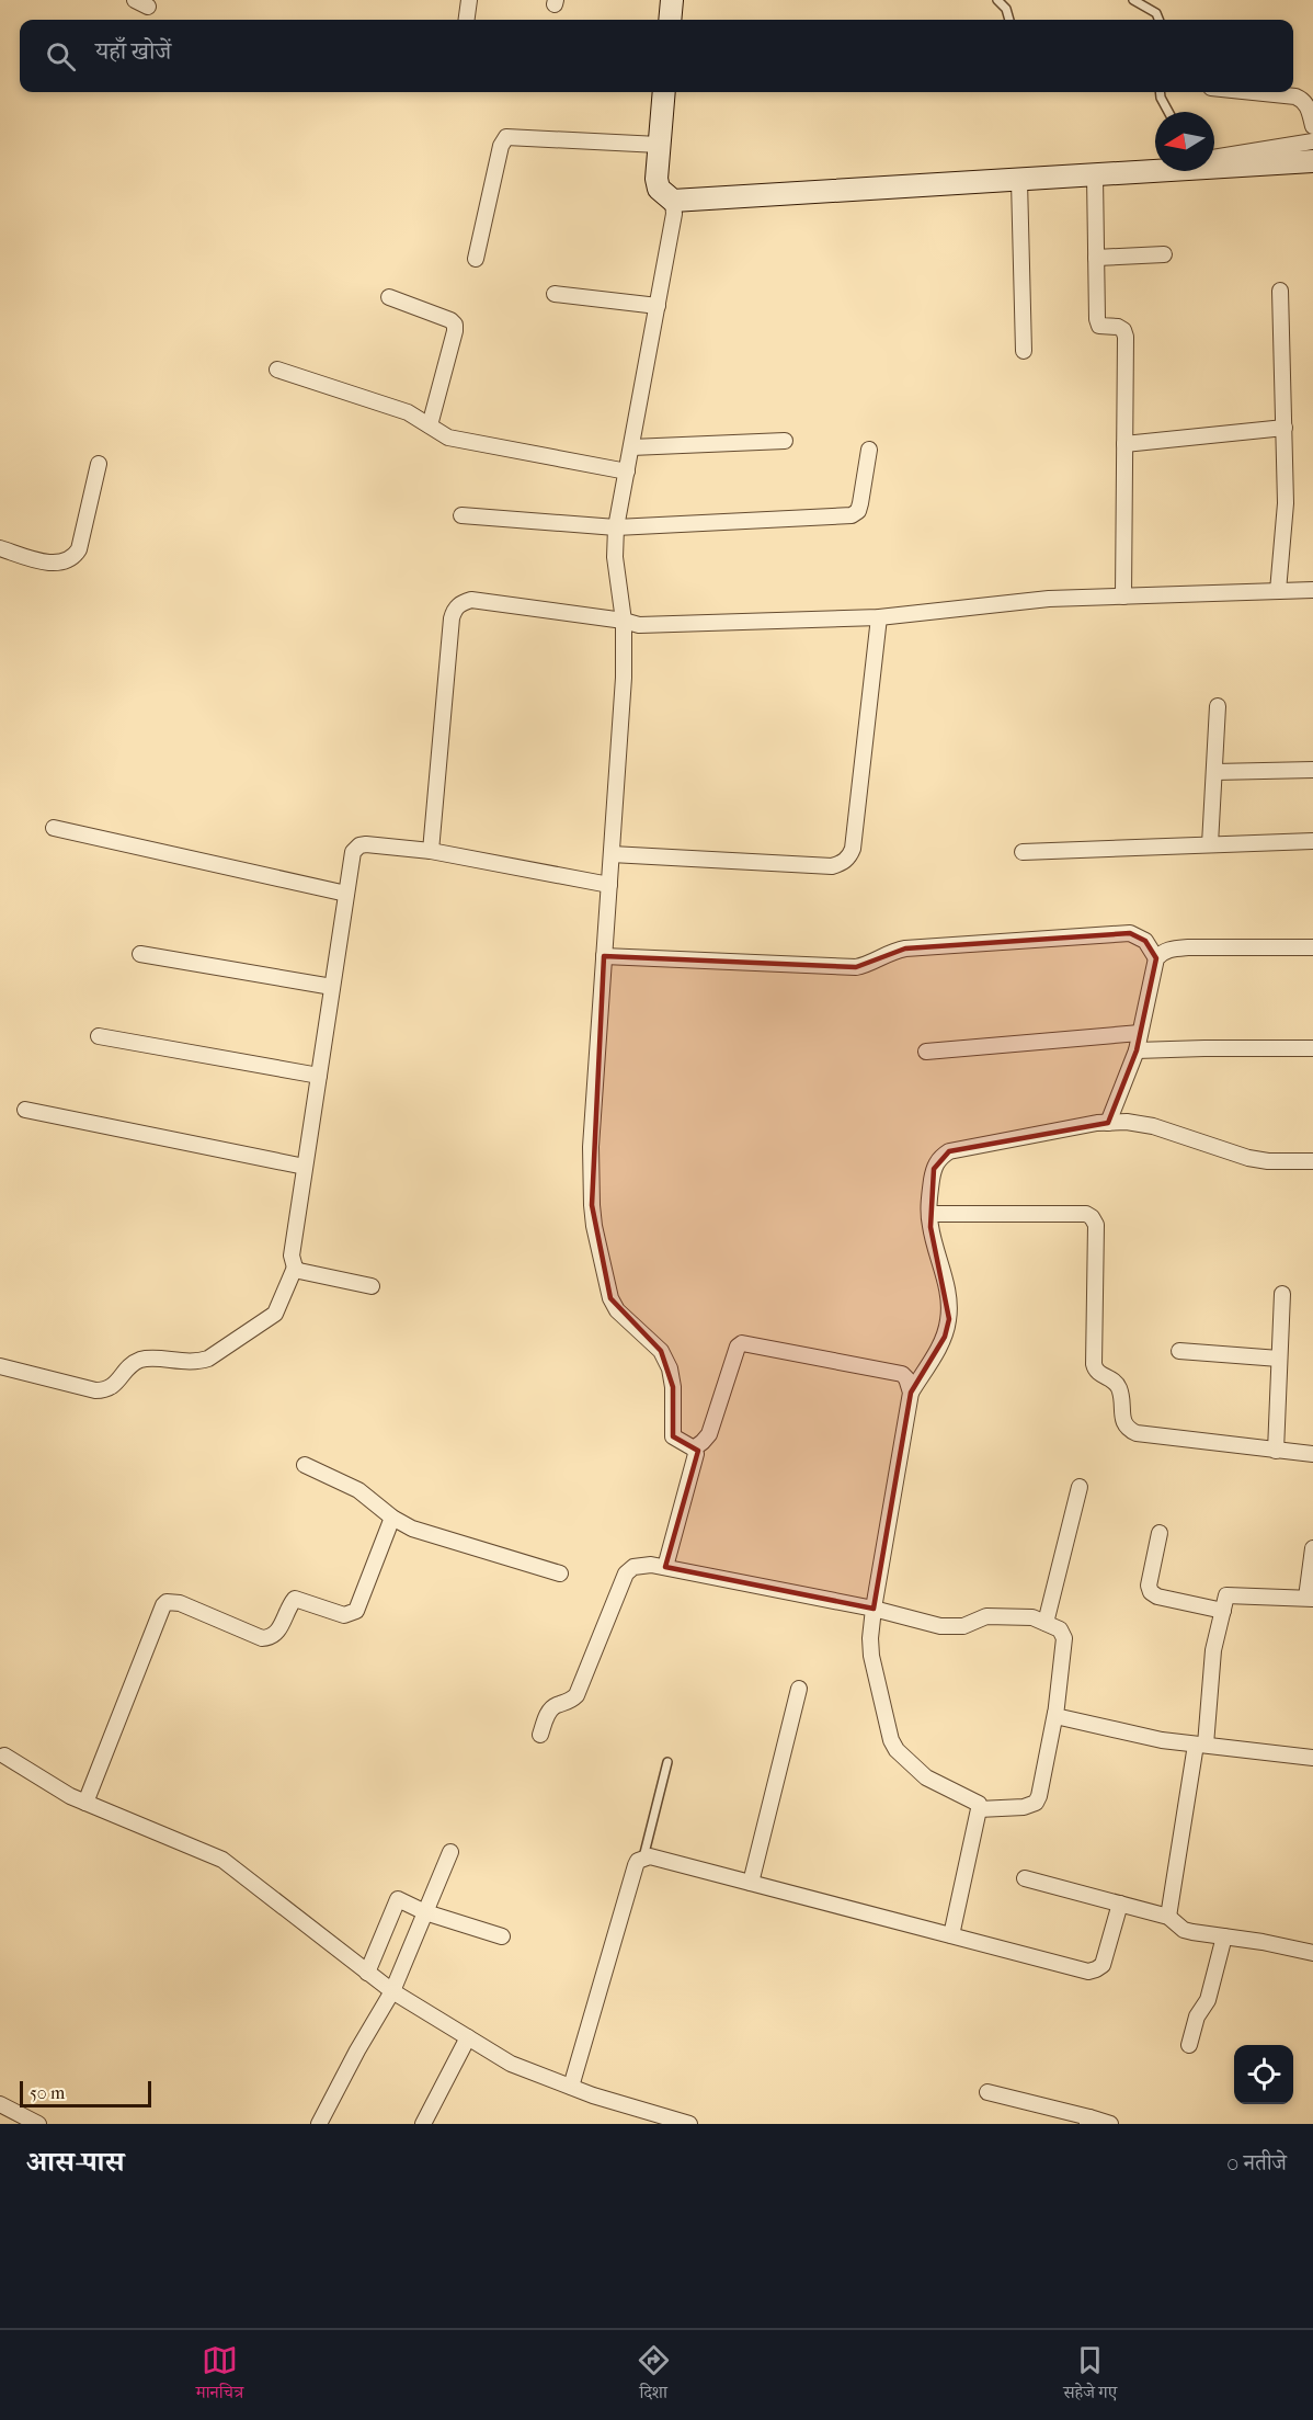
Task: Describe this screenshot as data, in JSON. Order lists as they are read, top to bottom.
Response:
{
  "scale_bar": "50 m",
  "north": "left",
  "page": {
    "search": "यहाँ खोजें",
    "scale": "50 m",
    "heading": ["आस-पास", "0 नतीजे"],
    "nav": ["मानचित्र", "दिशा", "सहेजे गए"]
  }
}
